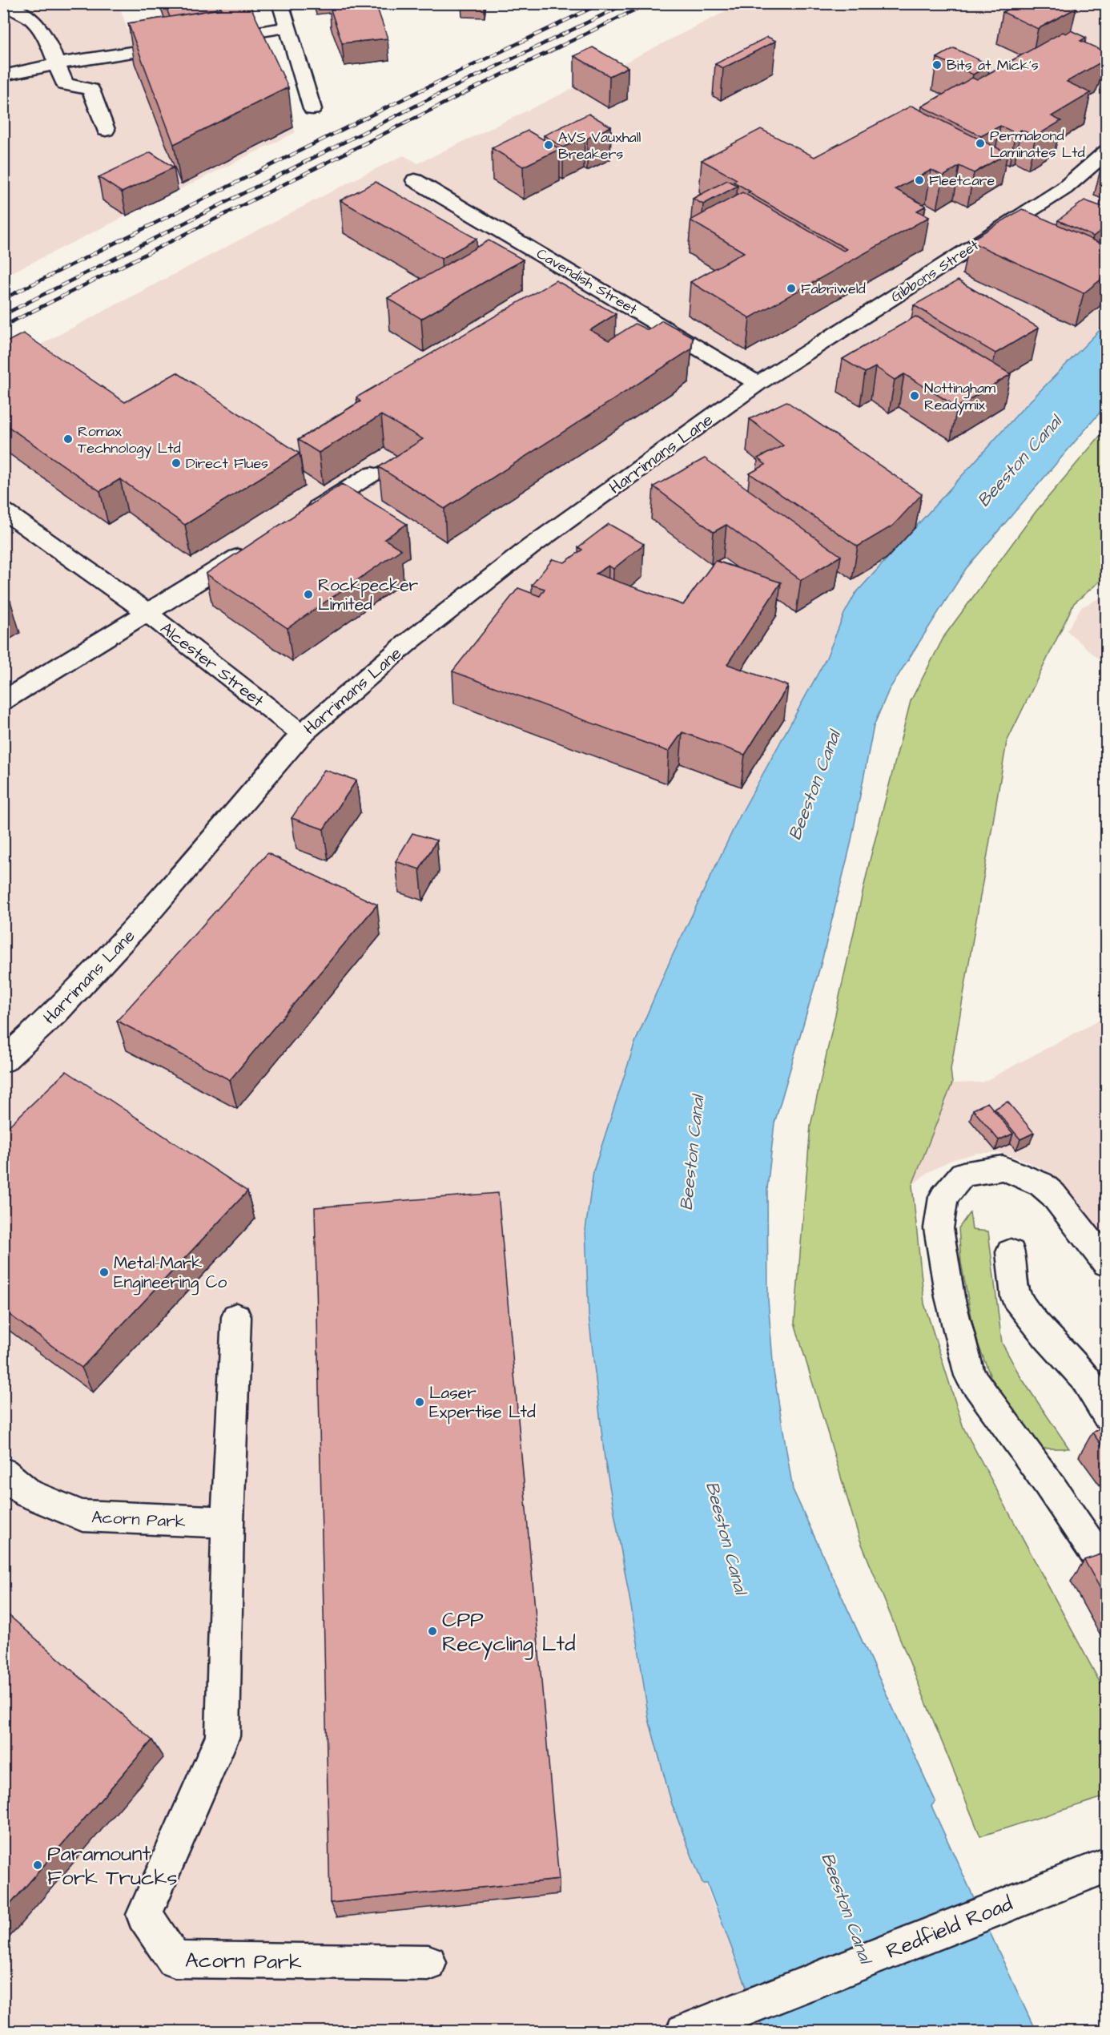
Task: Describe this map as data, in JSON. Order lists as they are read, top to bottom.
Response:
{
  "streets": {
    "street": [
      "Gibbons Street",
      "Cavendish Street",
      "Harrimans Lane",
      "Alcester Street",
      "Acorn Park",
      "Redfield Road"
    ]
  },
  "crossings": [
    ["Gibbons Street", "Cavendish Street"],
    ["Gibbons Street", "Harrimans Lane"],
    ["Cavendish Street", "Harrimans Lane"],
    ["Harrimans Lane", "Alcester Street"]
  ],
  "water": ["Beeston Canal"],
  "places": [
    "Bits at Mick's",
    "Permabond Laminates Ltd",
    "AVS Vauxhall Breakers",
    "Fleetcare",
    "Fabriweld",
    "Nottingham Readymix",
    "Romax Technology Ltd",
    "Direct Flues",
    "Rockpecker Limited",
    "Metal-Mark Engineering Co",
    "Laser Expertise Ltd",
    "CPP Recycling Ltd",
    "Paramount Fork Trucks"
  ]
}
